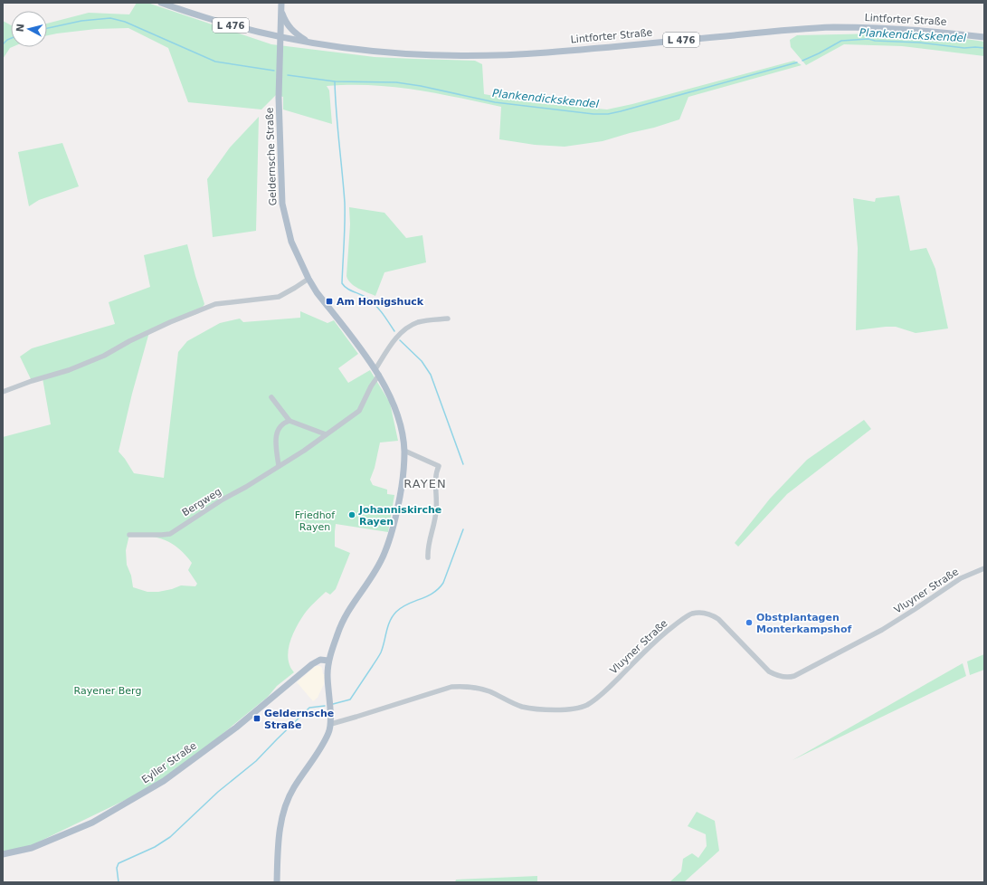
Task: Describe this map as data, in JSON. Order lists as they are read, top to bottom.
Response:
{
  "streets": {
    "main road": [
      "Lintforter Straße",
      "L 476",
      "Geldernsche Straße",
      "Eyller Straße"
    ],
    "street": ["Bergweg", "Vluyner Straße"]
  },
  "crossings": [
    ["Lintforter Straße", "Geldernsche Straße"],
    ["Geldernsche Straße", "Bergweg"],
    ["Geldernsche Straße", "Vluyner Straße"],
    ["Geldernsche Straße", "Eyller Straße"]
  ],
  "districts": ["RAYEN"],
  "water": ["Plankendickskendel"],
  "parks": ["Friedhof Rayen", "Rayener Berg"],
  "places": {
    "transit": ["Am Honigshuck", "Geldernsche Straße"],
    "other": ["Johanniskirche Rayen", "Obstplantagen Monterkampshof"]
  },
  "north": "left"
}
